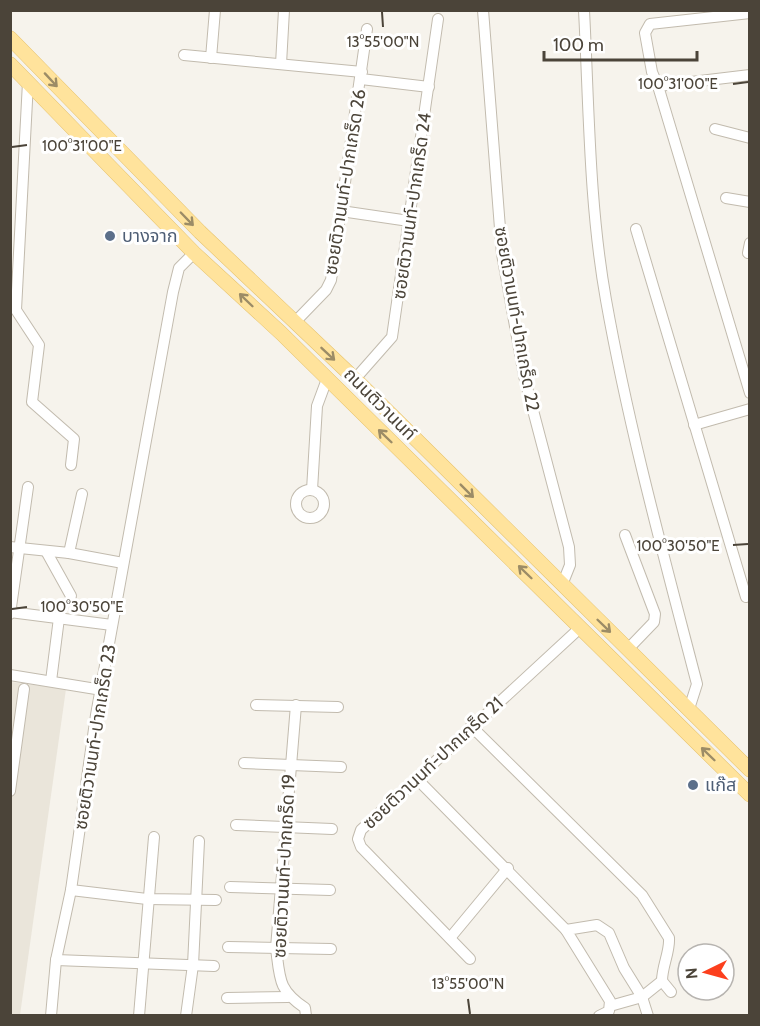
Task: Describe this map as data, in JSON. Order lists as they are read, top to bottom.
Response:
{
  "streets": {
    "main road": ["ถนนติวานนท์"],
    "street": [
      "ซอยติวานนท์-ปากเกร็ด 26",
      "ซอยติวานนท์-ปากเกร็ด 24",
      "ซอยติวานนท์-ปากเกร็ด 22",
      "ซอยติวานนท์-ปากเกร็ด 23",
      "ซอยติวานนท์-ปากเกร็ด 21",
      "ซอยติวานนท์-ปากเกร็ด 19"
    ]
  },
  "crossings": [
    ["ซอยติวานนท์-ปากเกร็ด 26", "ถนนติวานนท์"],
    ["ซอยติวานนท์-ปากเกร็ด 24", "ถนนติวานนท์"],
    ["ซอยติวานนท์-ปากเกร็ด 22", "ถนนติวานนท์"],
    ["ถนนติวานนท์", "ซอยติวานนท์-ปากเกร็ด 23"],
    ["ถนนติวานนท์", "ซอยติวานนท์-ปากเกร็ด 21"]
  ],
  "places": ["บางจาก", "แก๊ส"],
  "scale_bar": "100 m",
  "north": "left",
  "coordinates": ["13°55'00\"N", "100°31'00\"E", "100°30'50\"E"]
}
